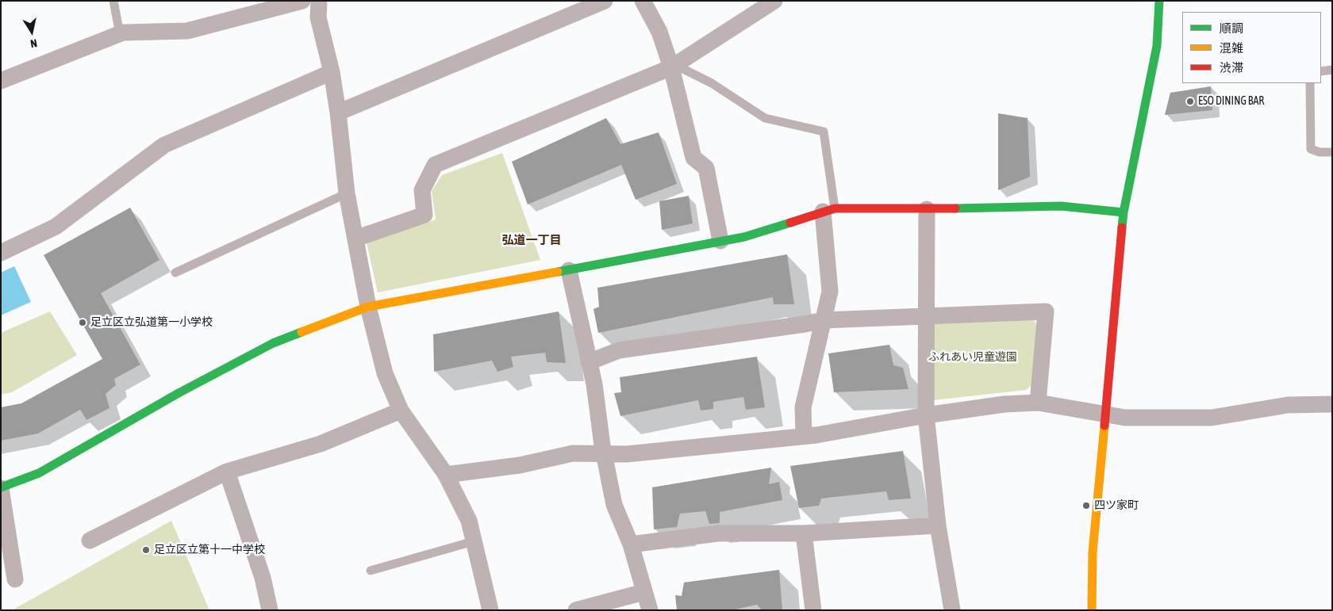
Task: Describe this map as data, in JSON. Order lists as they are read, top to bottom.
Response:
{
  "districts": ["弘道一丁目"],
  "parks": ["ふれあい児童遊園"],
  "places": [
    "ESO DINING BAR",
    "足立区立弘道第一小学校",
    "四ツ家町",
    "足立区立第十一中学校"
  ],
  "legend": ["順調", "混雑", "渋滞"],
  "north": "bottom"
}
